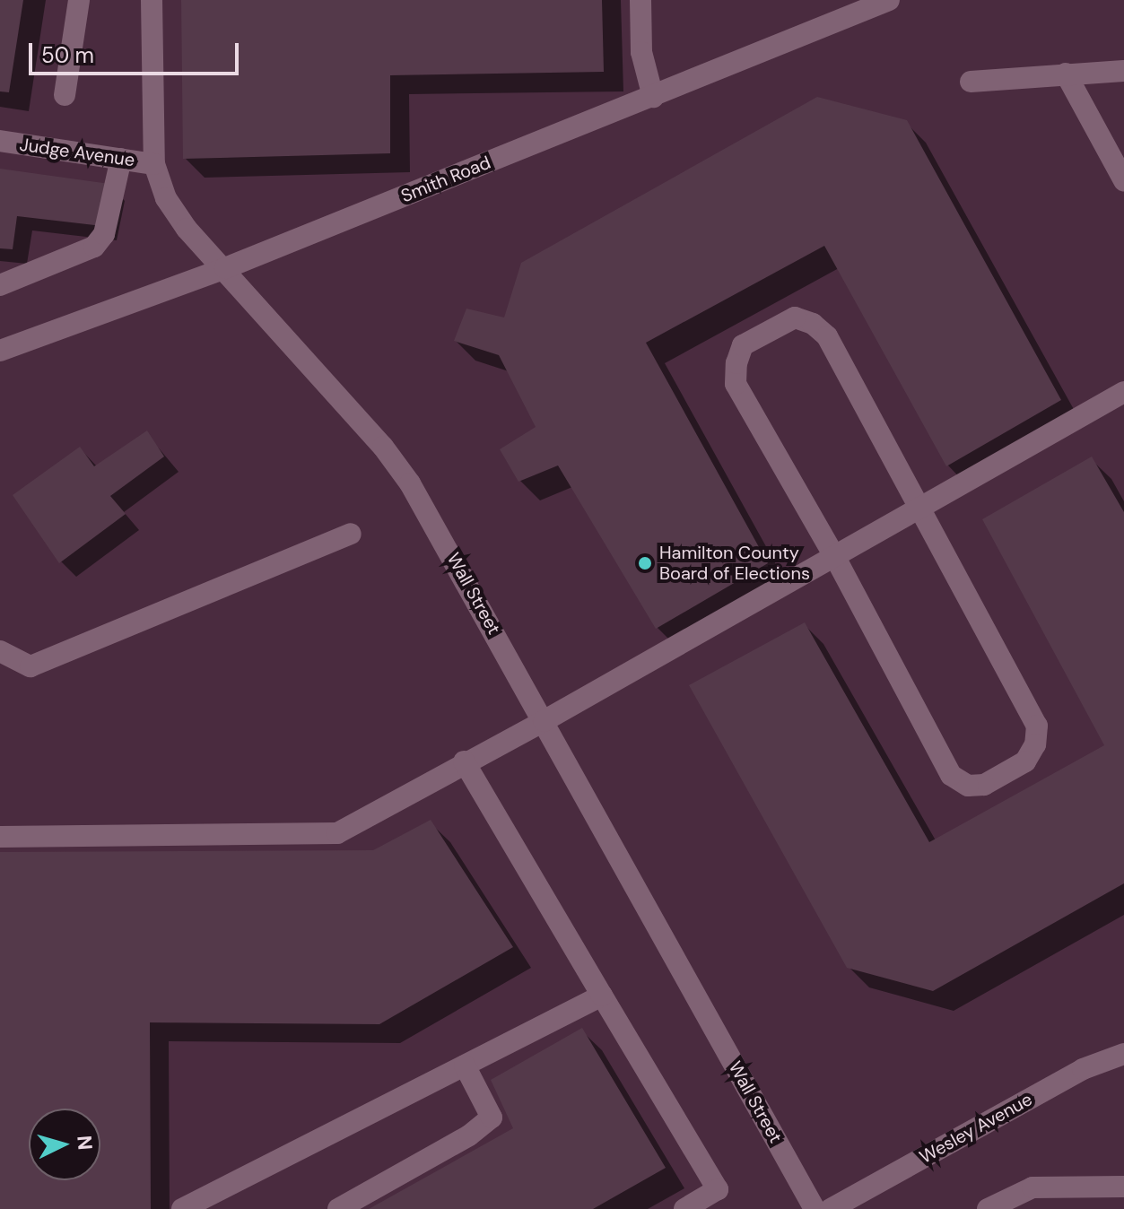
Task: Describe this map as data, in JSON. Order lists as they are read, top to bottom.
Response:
{
  "streets": {
    "street": [
      "Judge Avenue",
      "Smith Road",
      "Wall Street",
      "Wesley Avenue"
    ]
  },
  "crossings": [
    ["Judge Avenue", "Wall Street"],
    ["Smith Road", "Wall Street"]
  ],
  "places": ["Hamilton County Board of Elections"],
  "scale_bar": "50 m",
  "north": "right"
}
